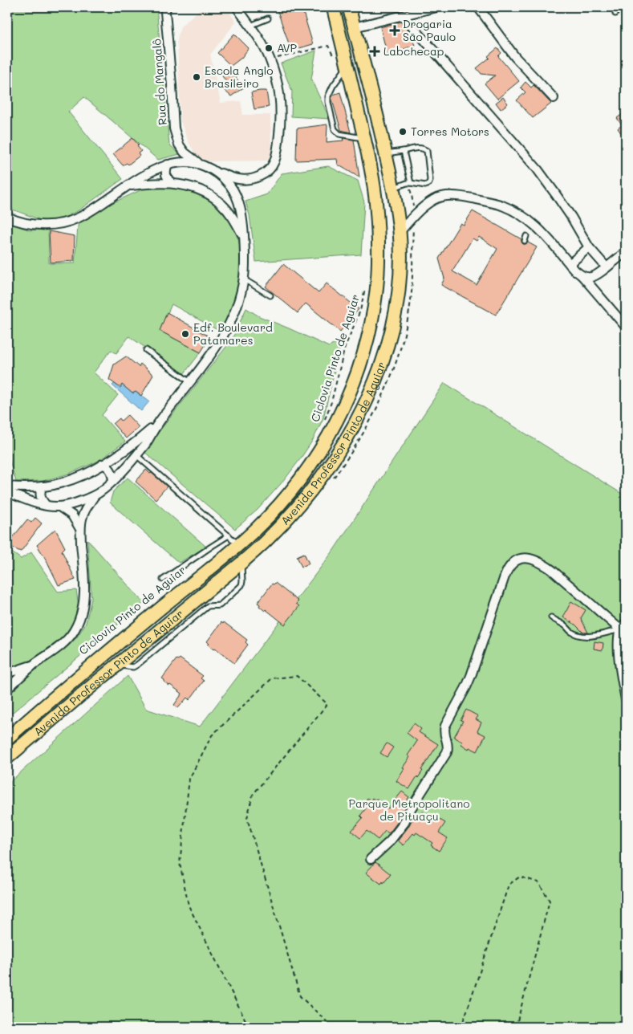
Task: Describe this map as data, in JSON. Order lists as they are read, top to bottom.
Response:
{
  "streets": {
    "main road": ["Avenida Professor Pinto de Aguiar"],
    "street": ["Rua do Mangalô"],
    "path": ["Ciclovia Pinto de Aguiar"]
  },
  "parks": ["Parque Metropolitano de Pituaçu"],
  "places": {
    "health": ["Drogaria São Paulo", "Labchecap"],
    "other": [
      "AVP",
      "Escola Anglo Brasileiro",
      "Torres Motors",
      "Edf. Boulevard Patamares"
    ]
  }
}
